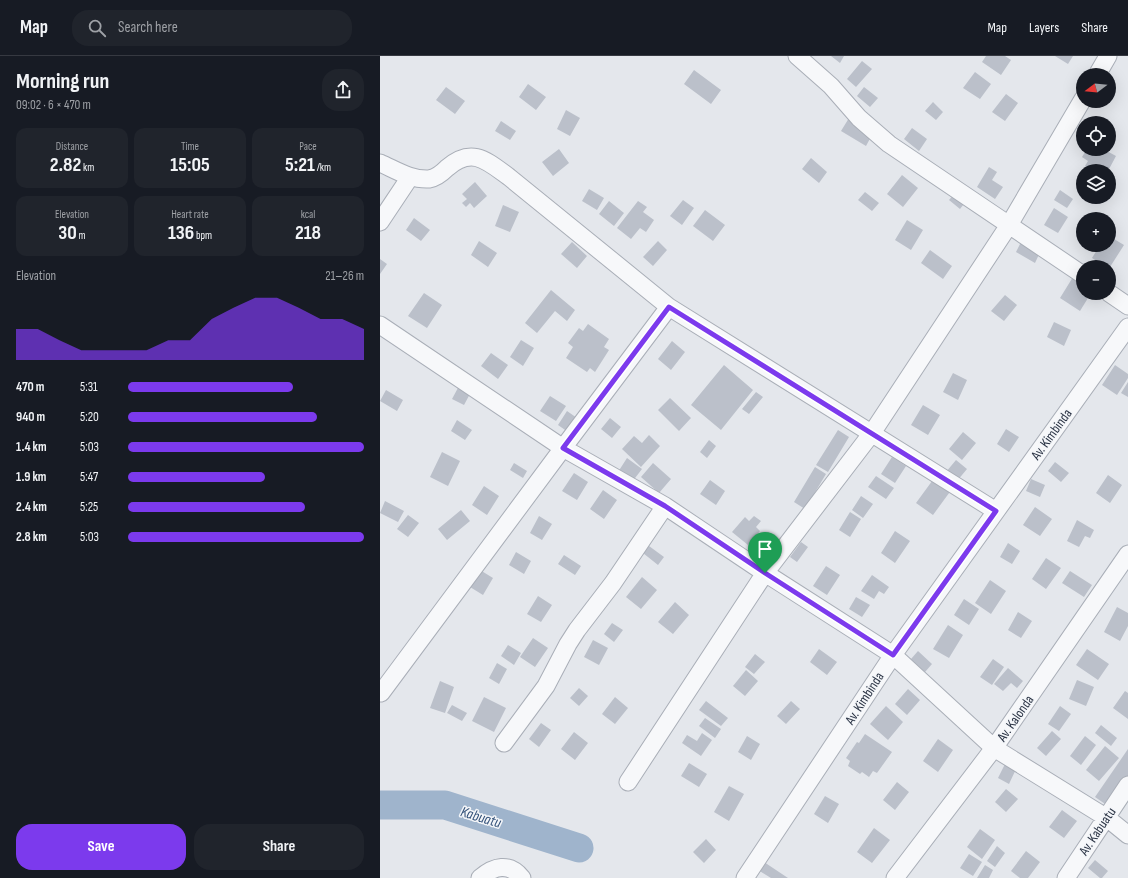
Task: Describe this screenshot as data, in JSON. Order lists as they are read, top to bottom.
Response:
{
  "streets": {
    "street": ["Av. Kimbinda", "Av. Kalonda", "Av. Kabuatu"]
  },
  "water": ["Kabuatu"],
  "north": "left",
  "page": {
    "header": "Map",
    "search": "Search here",
    "nav": ["Map", "Layers", "Share"],
    "heading": ["Morning run", "09:02 · 6 × 470 m"],
    "map_buttons": ["+", "−"],
    "stats": [
      ["Distance", "2.82 km"],
      ["Time", "15:05"],
      ["Pace", "5:21 /km"],
      ["Elevation", "30 m"],
      ["Heart rate", "136 bpm"],
      ["kcal", "218"]
    ],
    "chart": ["Elevation", "21–26 m"],
    "list": [
      {
        "name": "470 m",
        "note": "5:31"
      },
      {
        "name": "940 m",
        "note": "5:20"
      },
      {
        "name": "1.4 km",
        "note": "5:03"
      },
      {
        "name": "1.9 km",
        "note": "5:47"
      },
      {
        "name": "2.4 km",
        "note": "5:25"
      },
      {
        "name": "2.8 km",
        "note": "5:03"
      }
    ],
    "buttons": ["Save", "Share"]
  }
}
